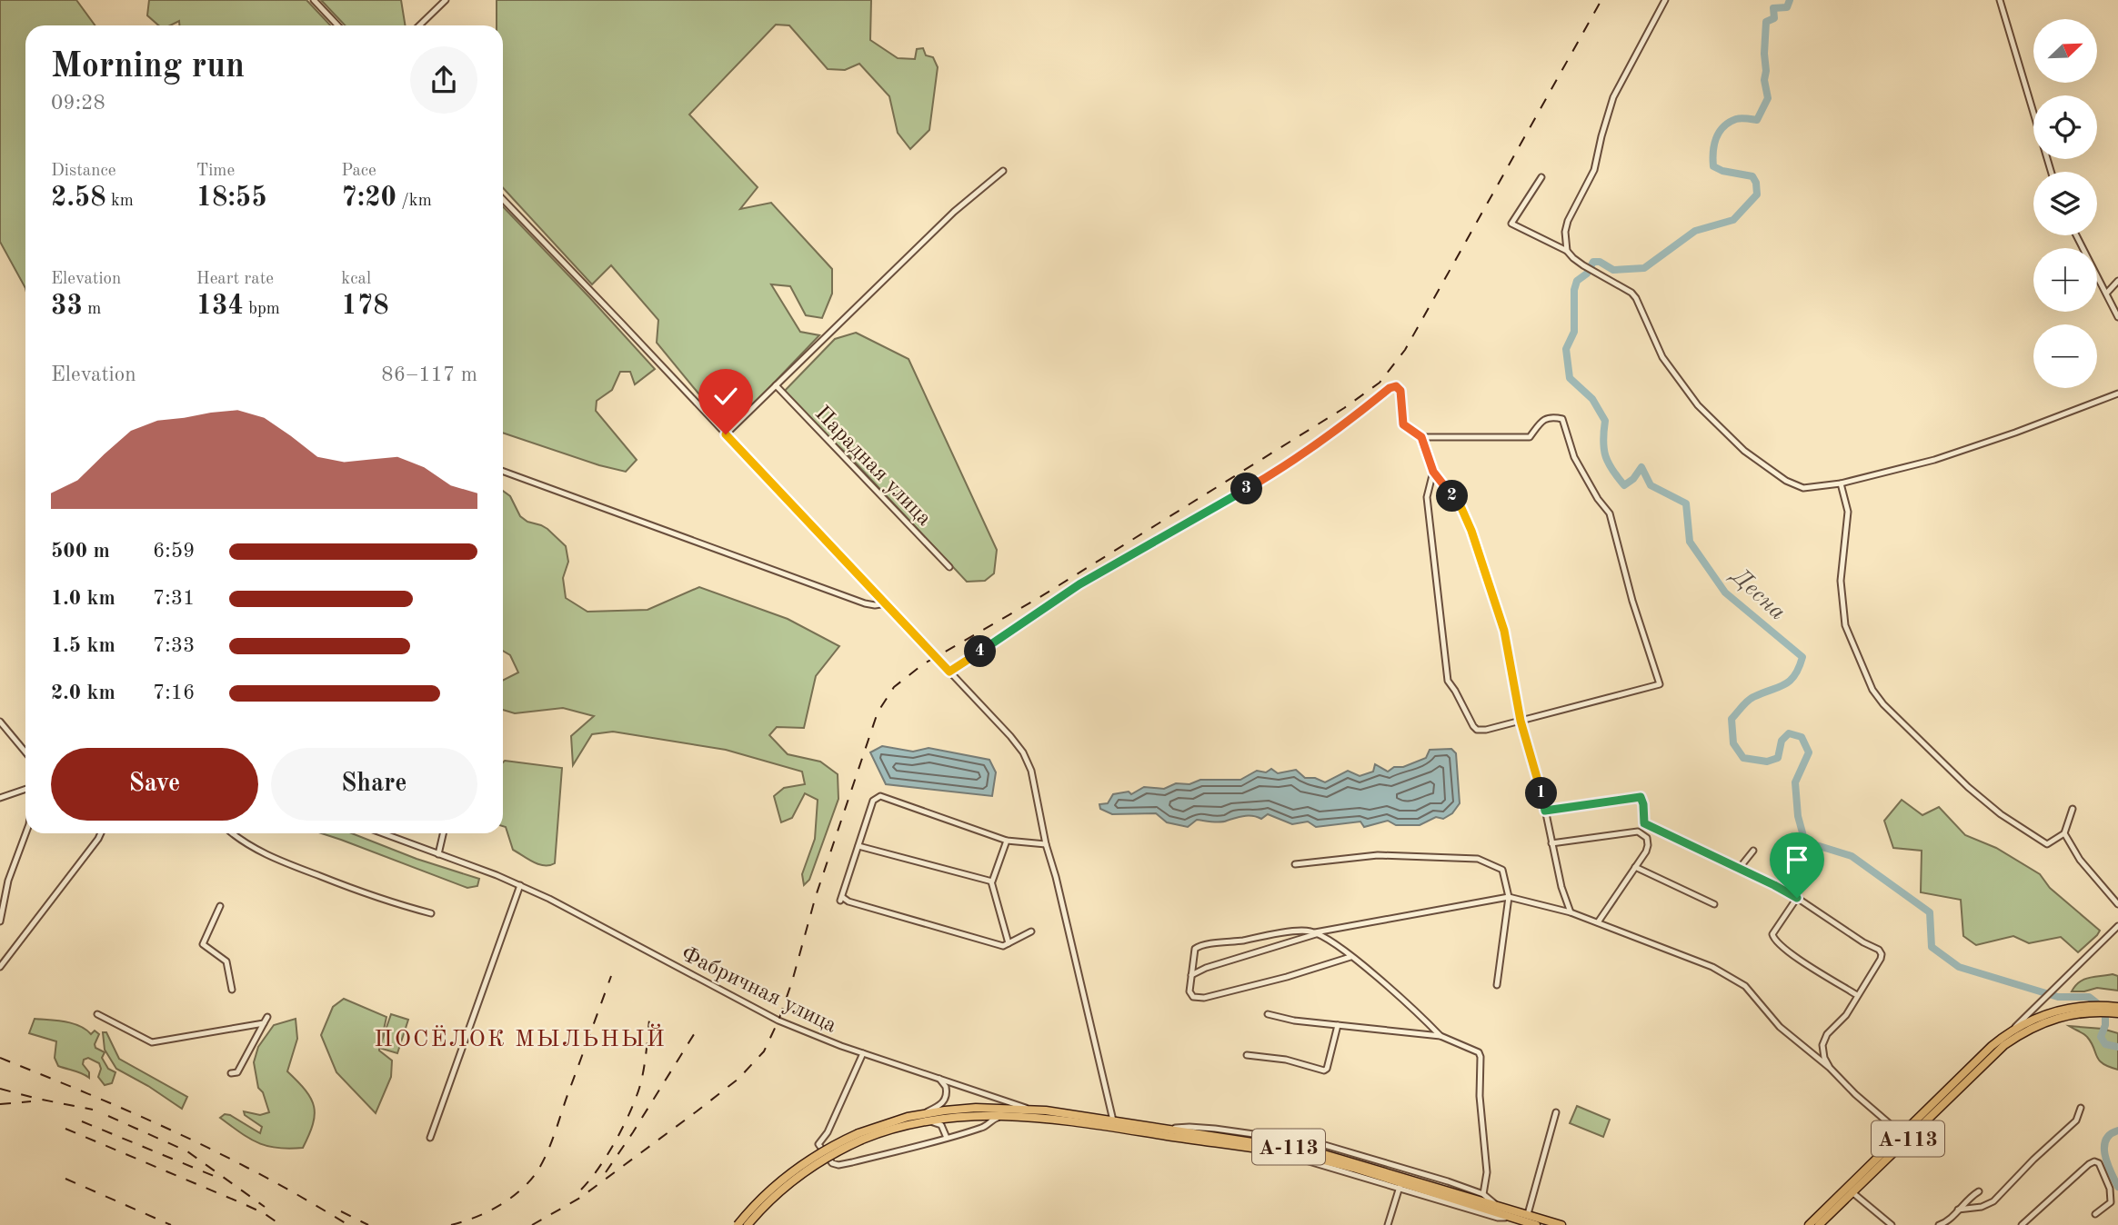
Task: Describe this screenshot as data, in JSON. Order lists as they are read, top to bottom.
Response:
{
  "streets": {
    "highway": ["А-113"],
    "street": ["Парадная улица", "Фабричная улица"]
  },
  "crossings": [
    ["Фабричная улица", "А-113"]
  ],
  "districts": ["ПОСЁЛОК МЫЛЬНЫЙ"],
  "water": ["Десна"],
  "north": "top right",
  "page": {
    "map_buttons": ["+", "−"],
    "heading": ["Morning run", "09:28"],
    "stats": [
      ["Distance", "2.58 km"],
      ["Time", "18:55"],
      ["Pace", "7:20 /km"],
      ["Elevation", "33 m"],
      ["Heart rate", "134 bpm"],
      ["kcal", "178"]
    ],
    "chart": ["Elevation", "86–117 m"],
    "pins": [
      "3",
      "2",
      "4",
      "1"
    ],
    "list": [
      {
        "name": "500 m",
        "note": "6:59"
      },
      {
        "name": "1.0 km",
        "note": "7:31"
      },
      {
        "name": "1.5 km",
        "note": "7:33"
      },
      {
        "name": "2.0 km",
        "note": "7:16"
      }
    ],
    "buttons": ["Save", "Share"]
  }
}
